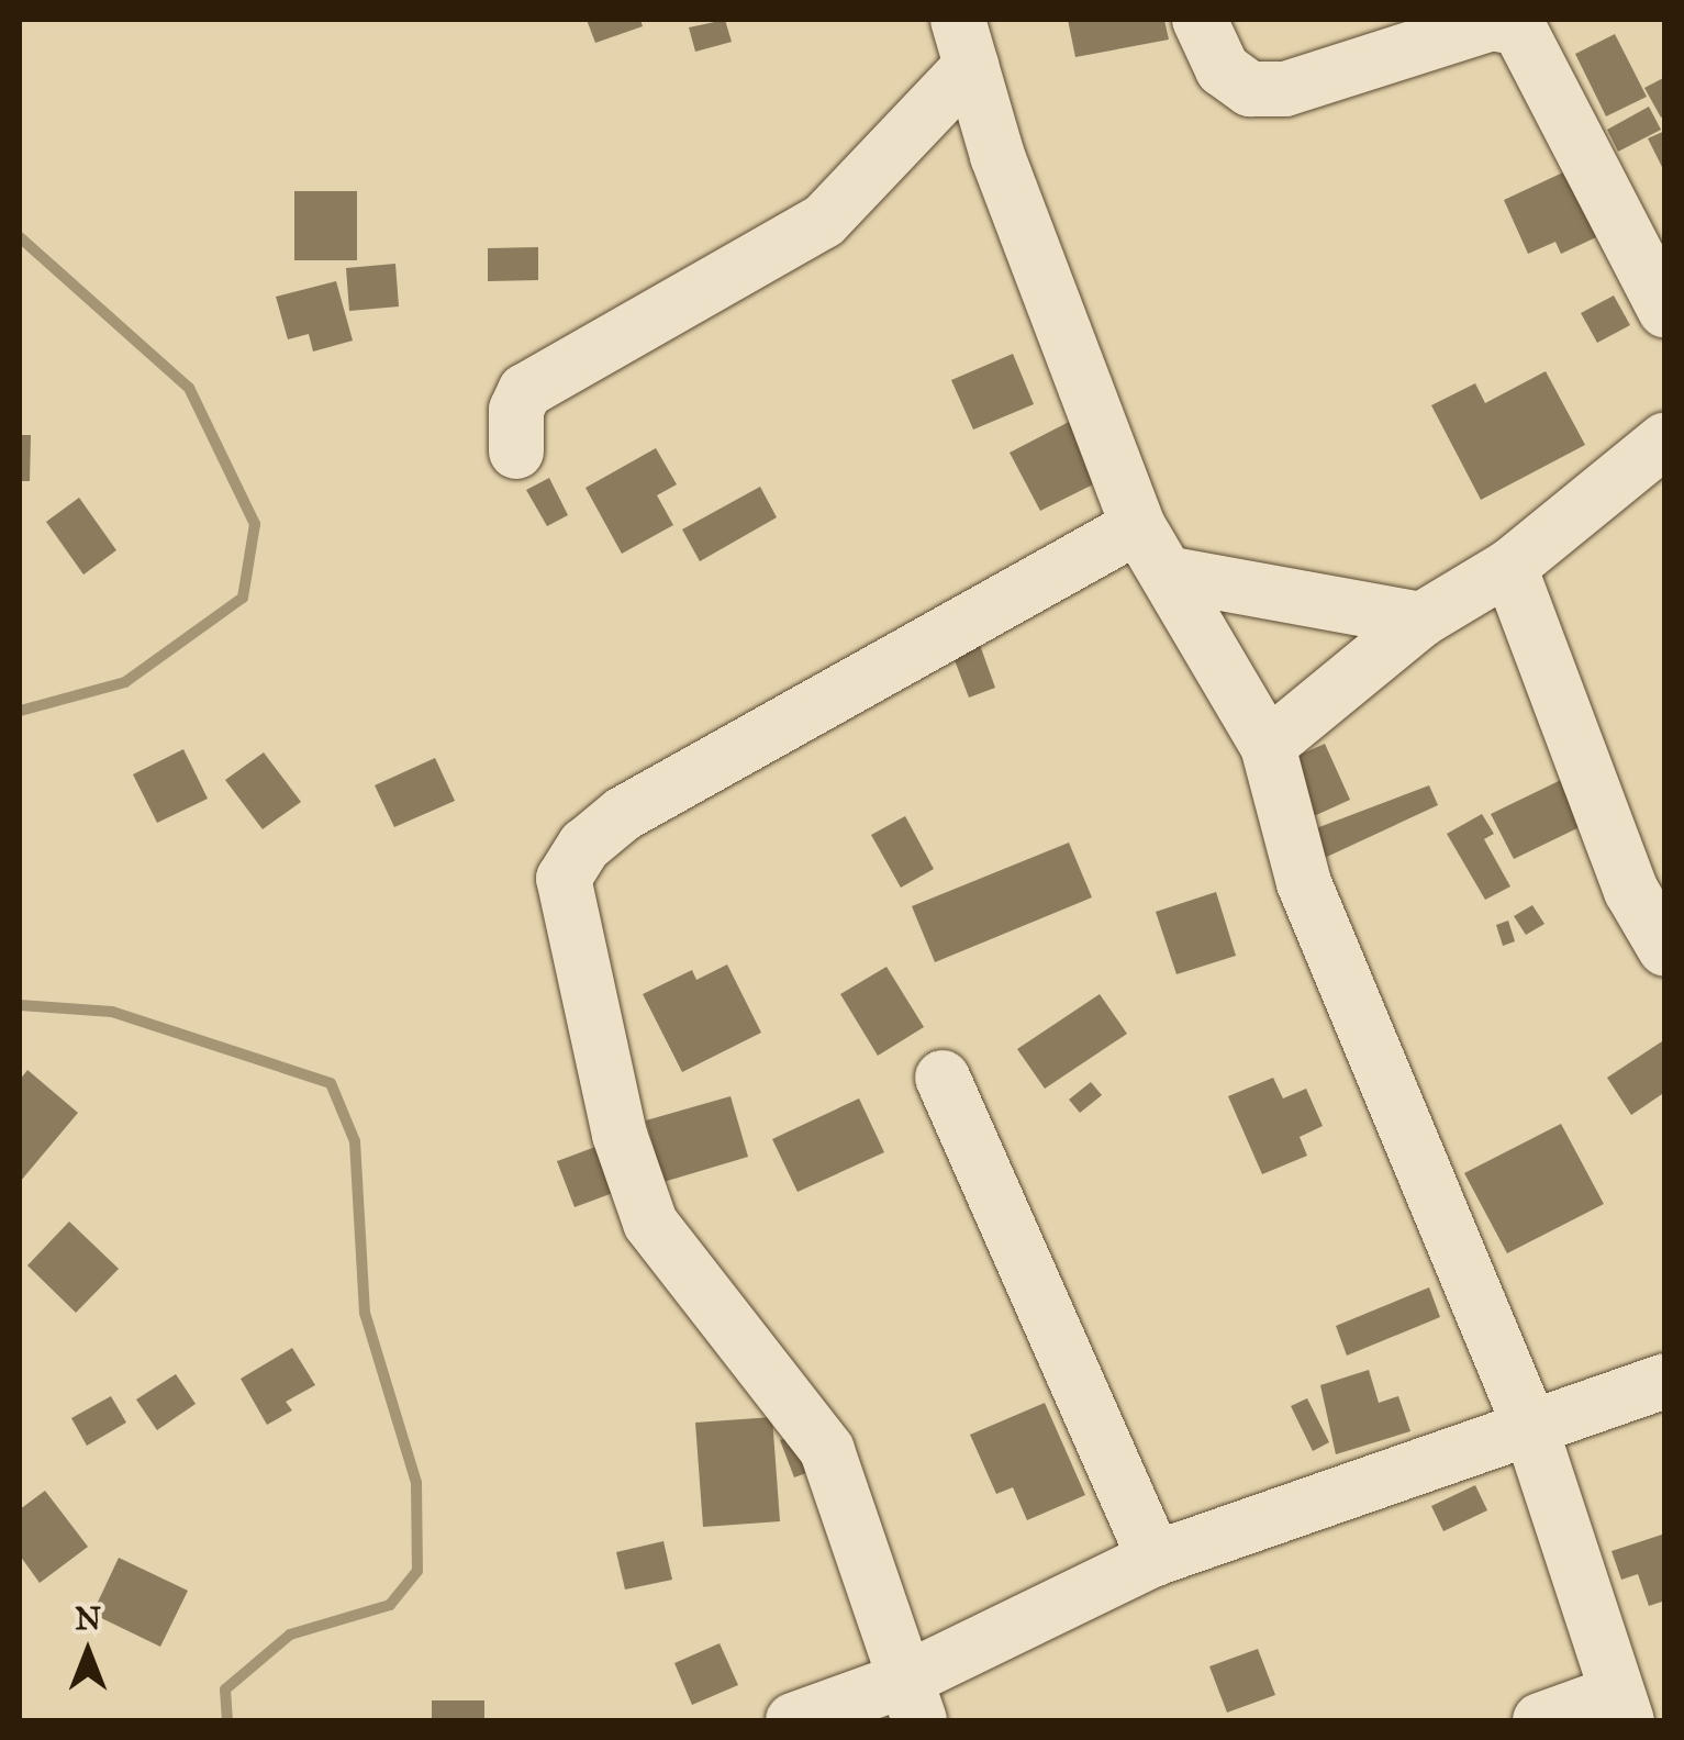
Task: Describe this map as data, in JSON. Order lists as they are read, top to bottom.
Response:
{
  "north": "top"
}
